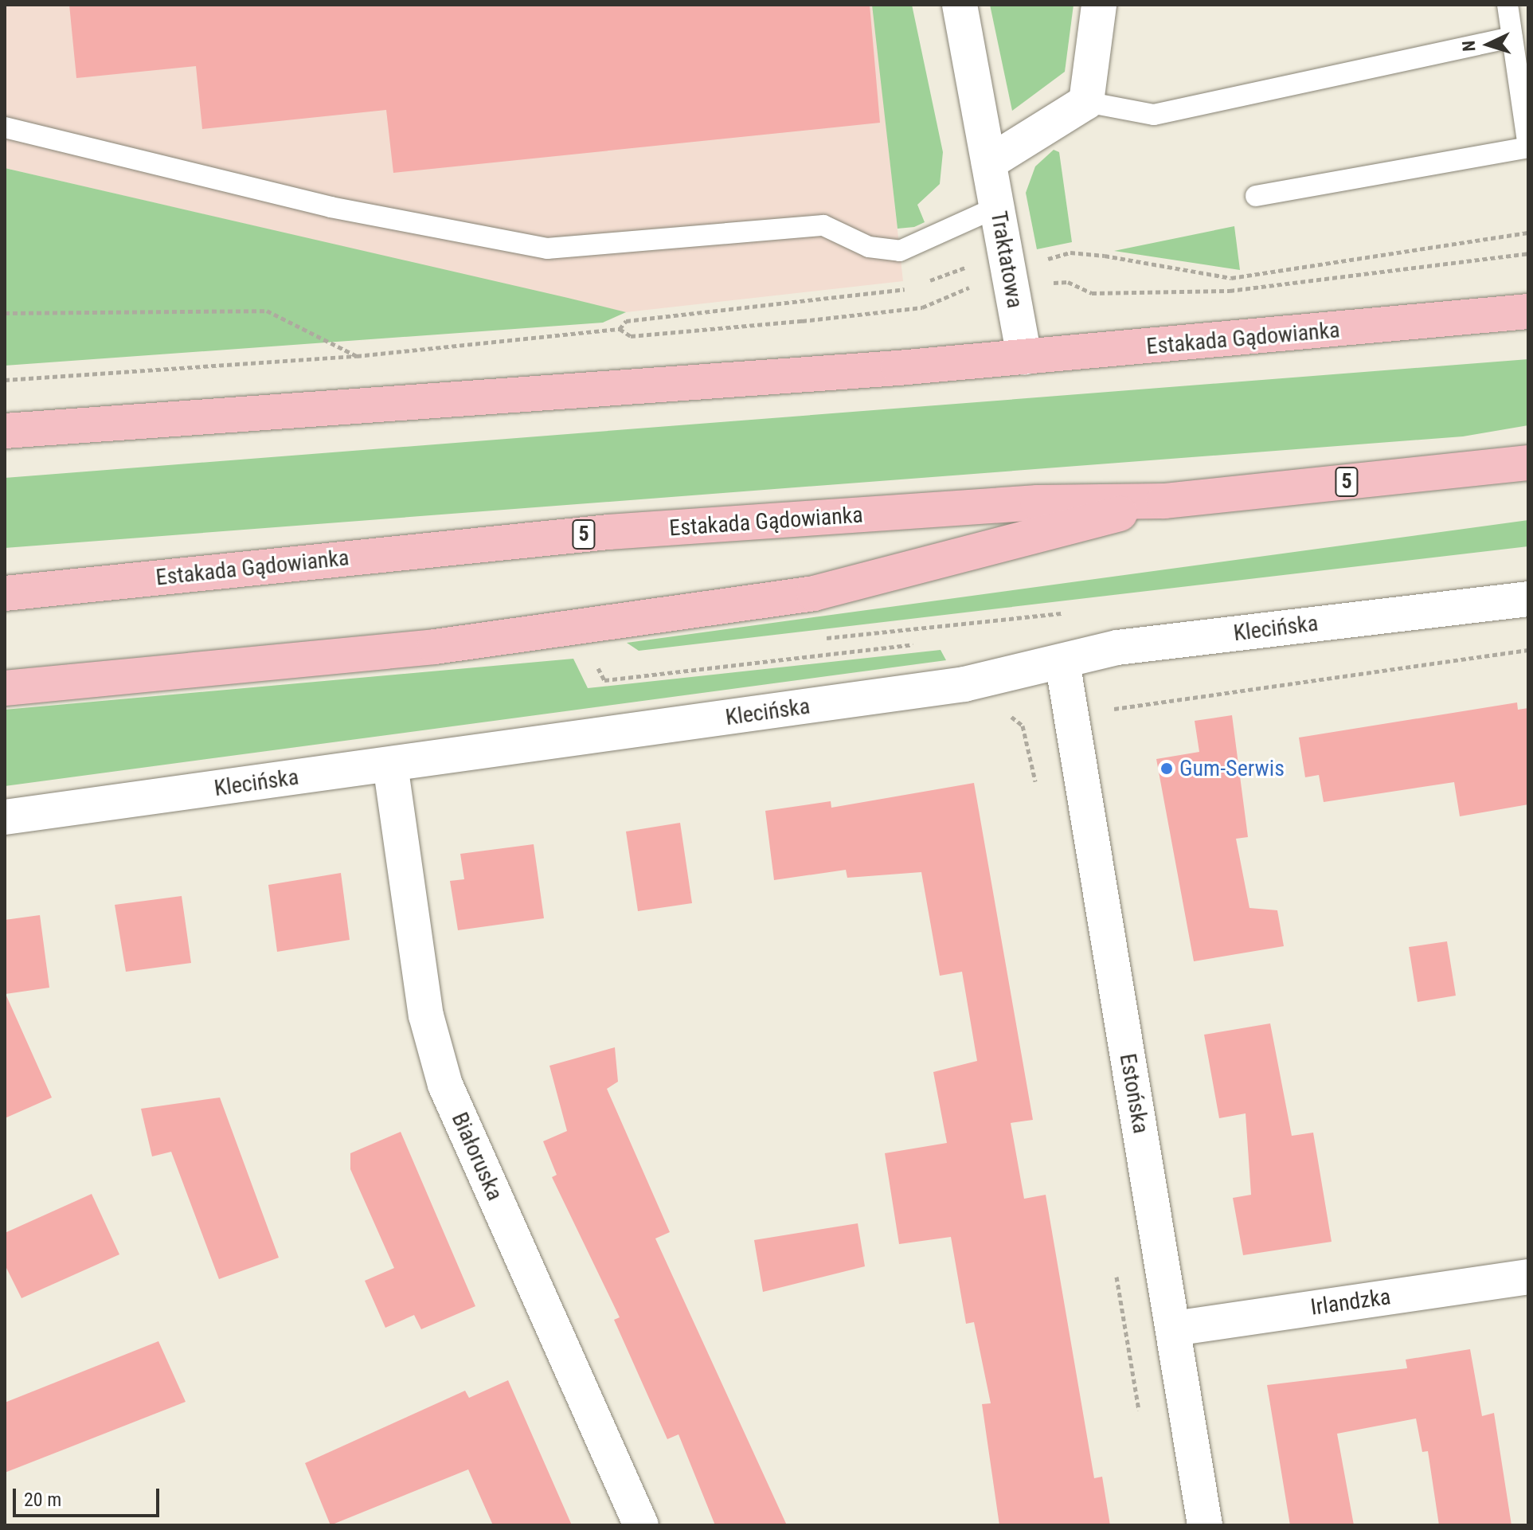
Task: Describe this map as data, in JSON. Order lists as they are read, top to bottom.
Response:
{
  "streets": {
    "main road": ["Estakada Gądowianka", "5"],
    "street": [
      "Traktatowa",
      "Klecińska",
      "Estońska",
      "Białoruska",
      "Irlandzka"
    ]
  },
  "crossings": [
    ["Traktatowa", "Estakada Gądowianka"],
    ["Klecińska", "Estońska"],
    ["Klecińska", "Białoruska"],
    ["Estońska", "Irlandzka"]
  ],
  "places": ["Gum-Serwis"],
  "scale_bar": "20 m",
  "north": "left"
}
